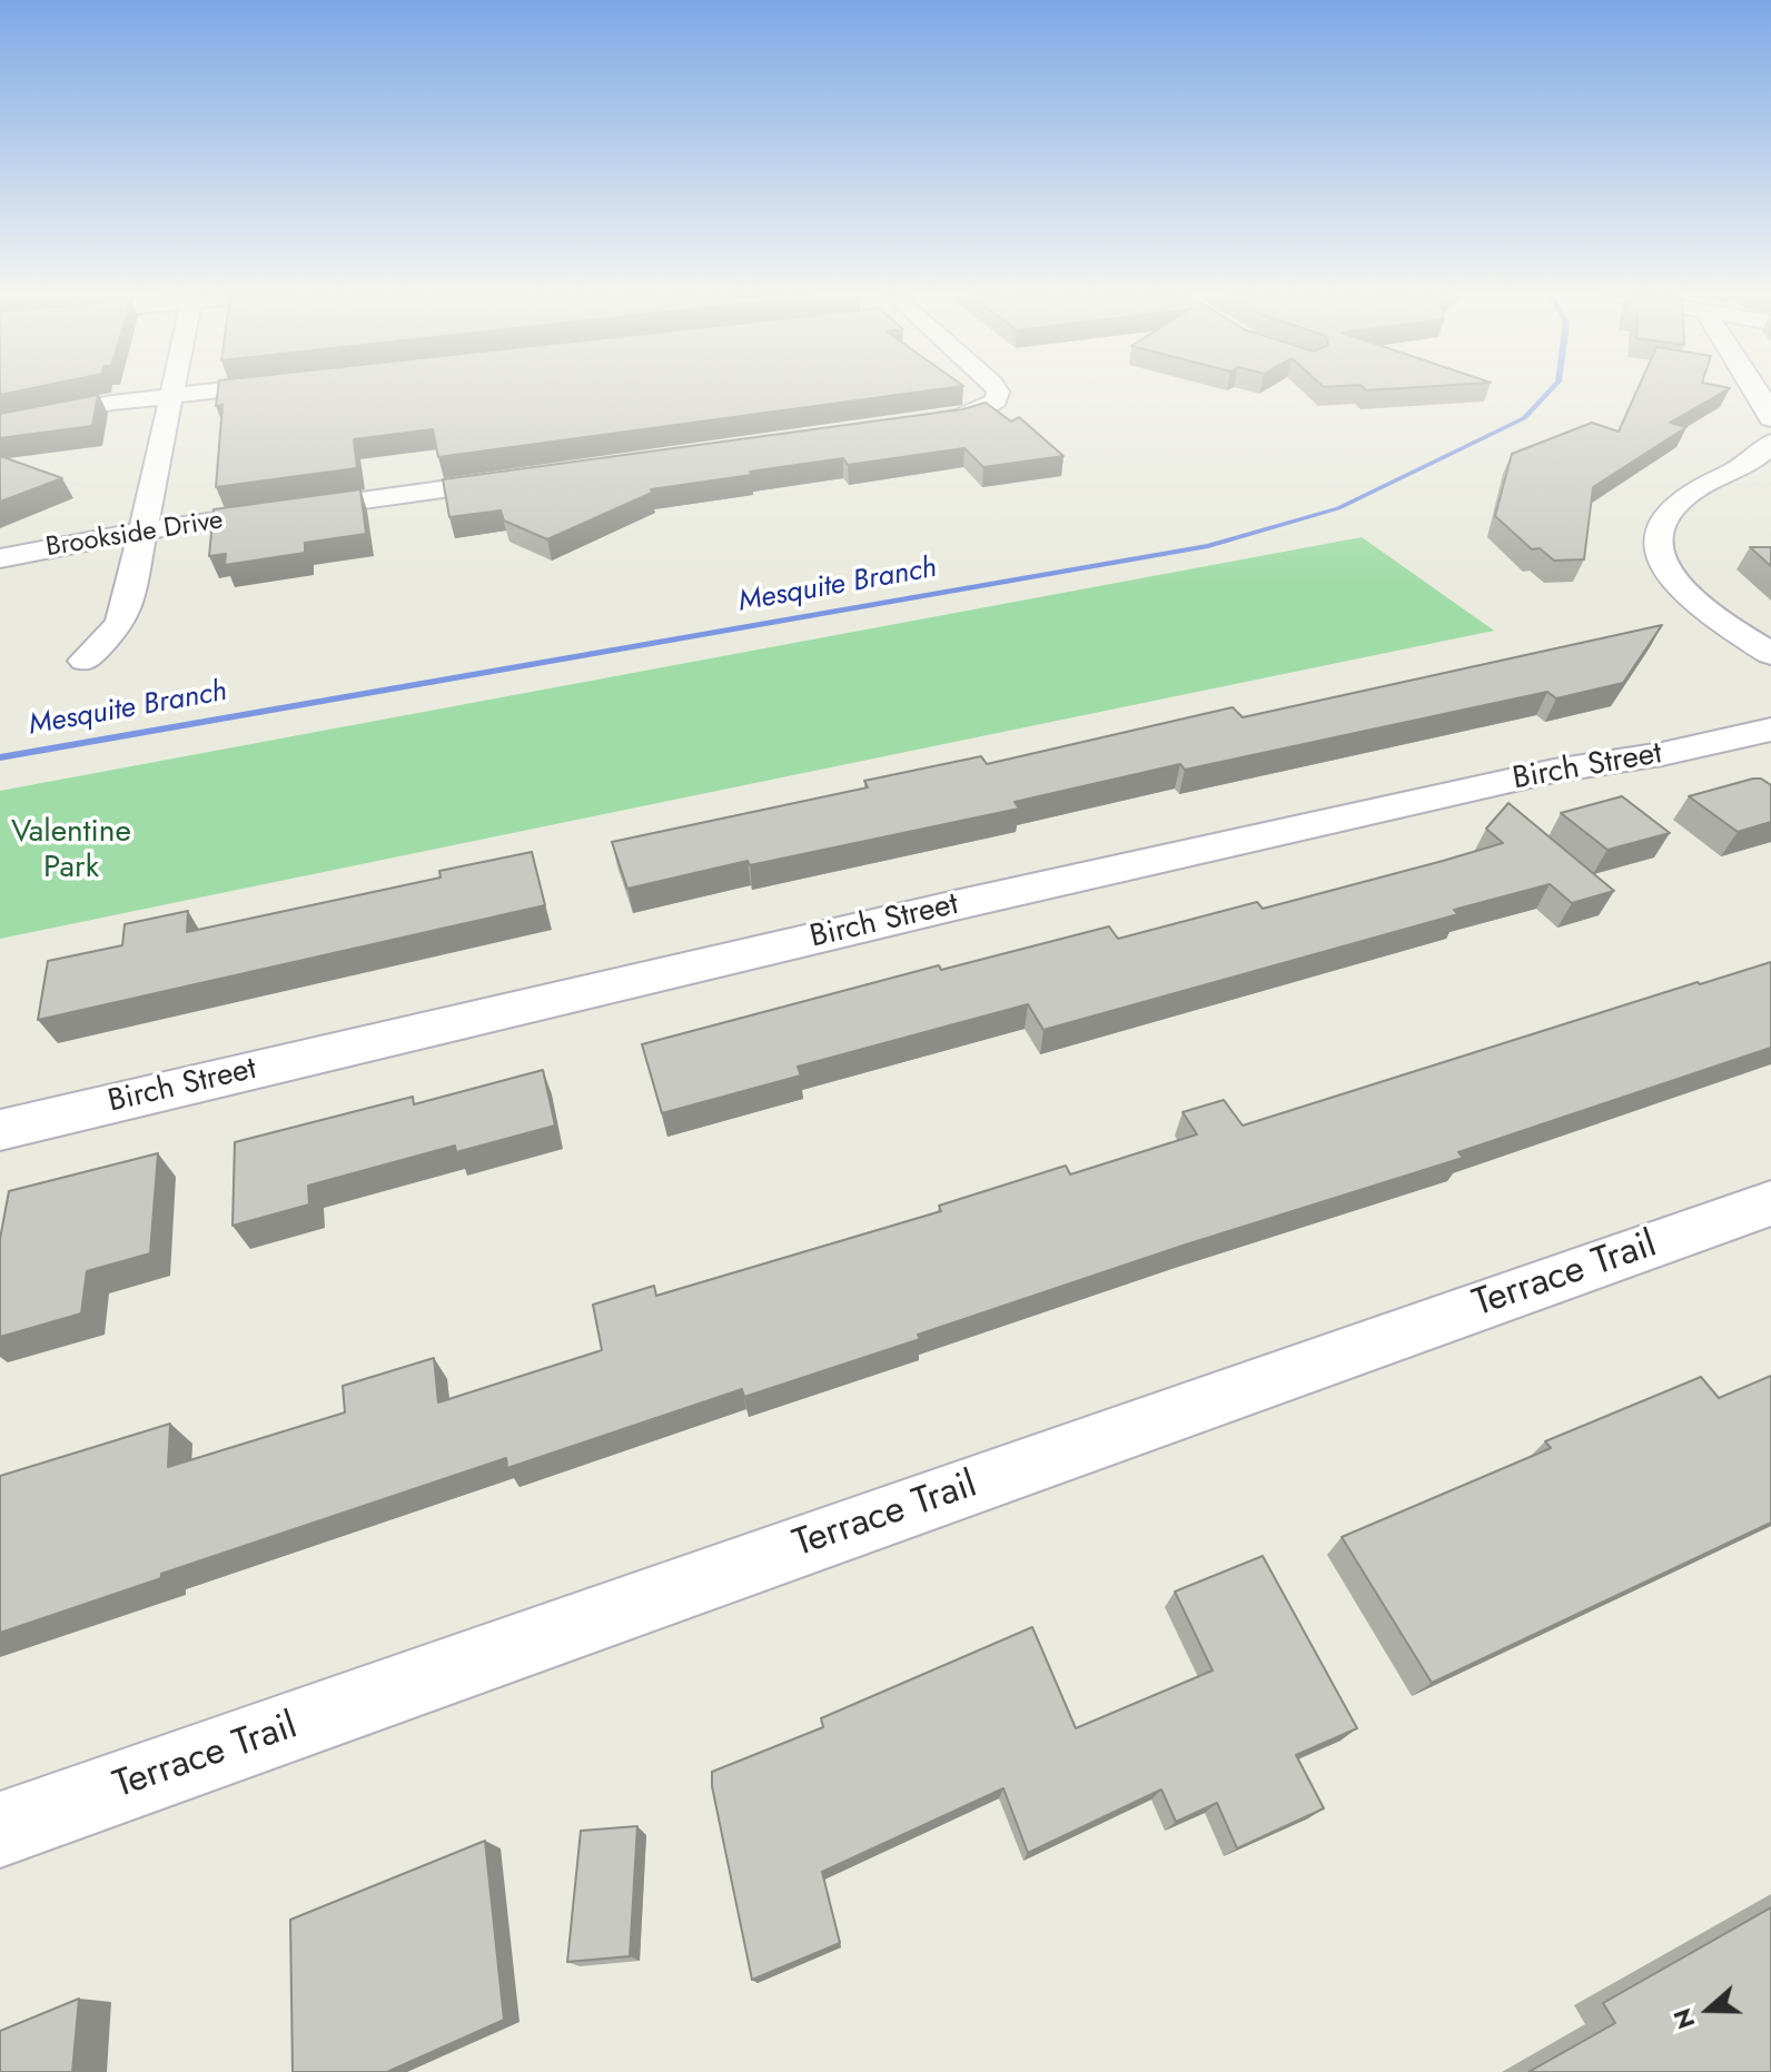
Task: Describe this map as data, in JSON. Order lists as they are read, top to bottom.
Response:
{
  "streets": {
    "street": ["Brookside Drive", "Birch Street", "Terrace Trail"]
  },
  "water": ["Mesquite Branch"],
  "parks": ["Valentine Park"],
  "north": "left"
}
